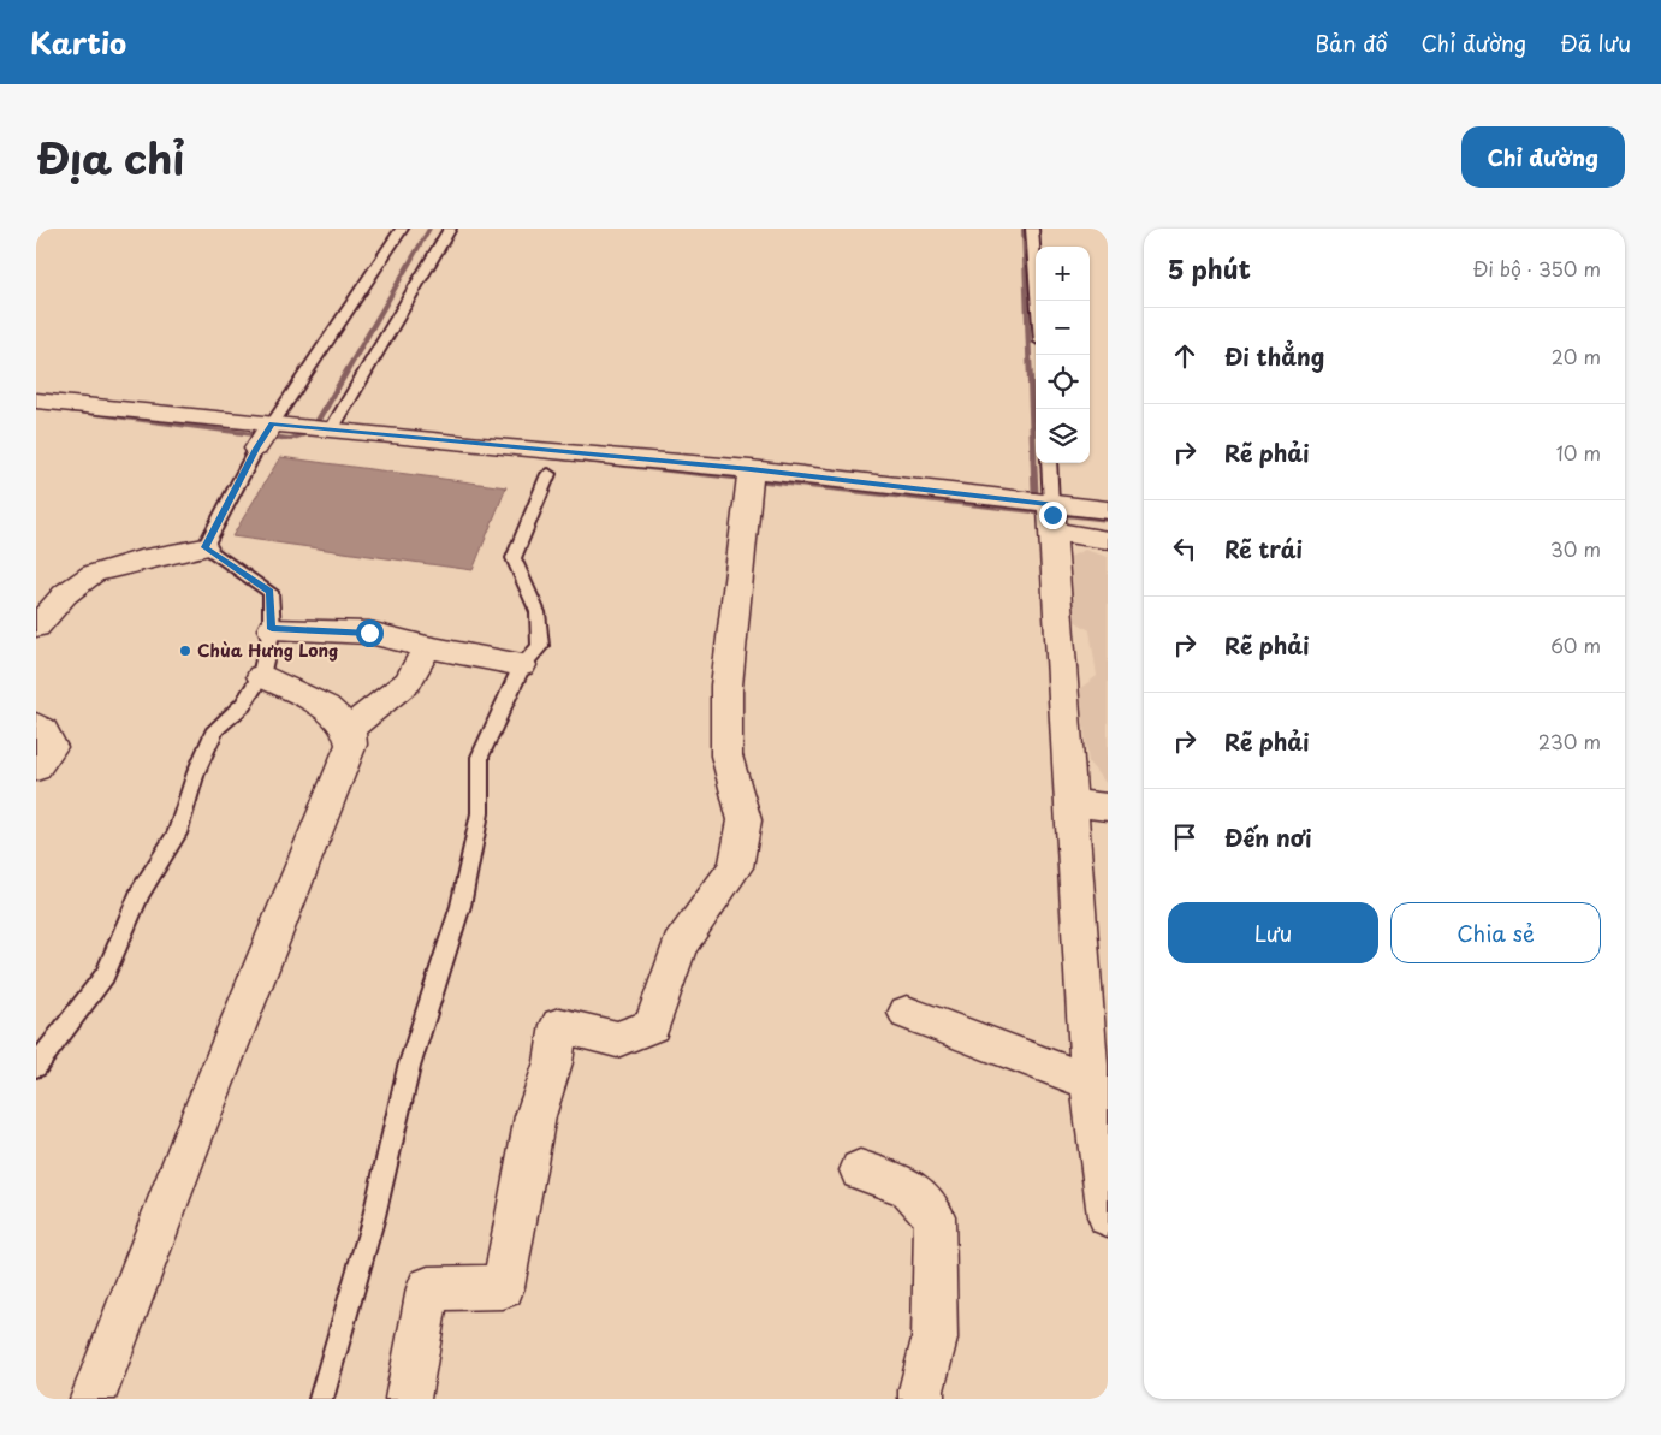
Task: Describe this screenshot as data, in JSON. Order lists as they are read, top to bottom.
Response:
{
  "places": ["Chùa Hưng Long"],
  "page": {
    "header": "Kartio",
    "nav": ["Bản đồ", "Chỉ đường", "Đã lưu"],
    "title": "Địa chỉ",
    "buttons": [
      "Chỉ đường",
      ["Lưu", "Chia sẻ"]
    ],
    "heading": ["5 phút", "Đi bộ · 350 m"],
    "map_buttons": ["+", "−"],
    "list": [
      ["Đi thẳng", "20 m"],
      ["Rẽ phải", "10 m"],
      ["Rẽ trái", "30 m"],
      ["Rẽ phải", "60 m"],
      ["Rẽ phải", "230 m"],
      "Đến nơi"
    ]
  }
}
